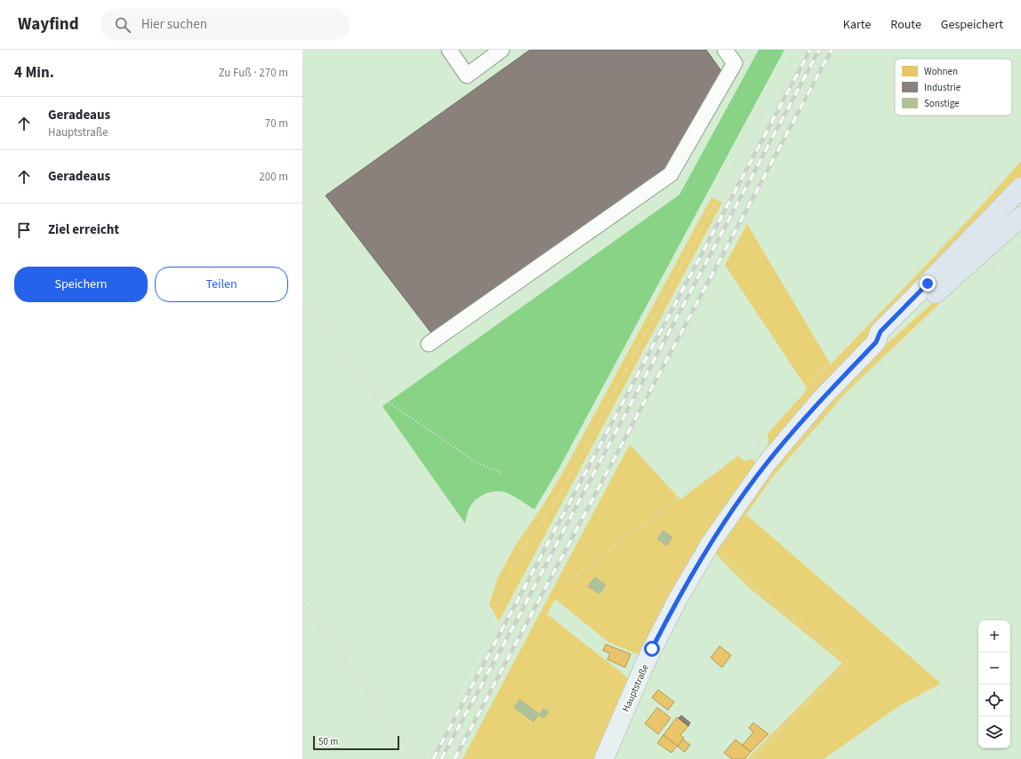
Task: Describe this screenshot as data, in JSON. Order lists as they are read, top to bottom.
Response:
{
  "streets": {
    "main road": ["Hauptstraße"]
  },
  "legend": ["Wohnen", "Industrie", "Sonstige"],
  "scale_bar": "50 m",
  "page": {
    "header": "Wayfind",
    "search": "Hier suchen",
    "nav": ["Karte", "Route", "Gespeichert"],
    "heading": ["4 Min.", "Zu Fuß · 270 m"],
    "list": [
      ["Geradeaus", "Hauptstraße", "70 m"],
      ["Geradeaus", "200 m"],
      "Ziel erreicht"
    ],
    "buttons": ["Speichern", "Teilen"],
    "map_buttons": ["+", "−"],
    "scale": "50 m"
  }
}
